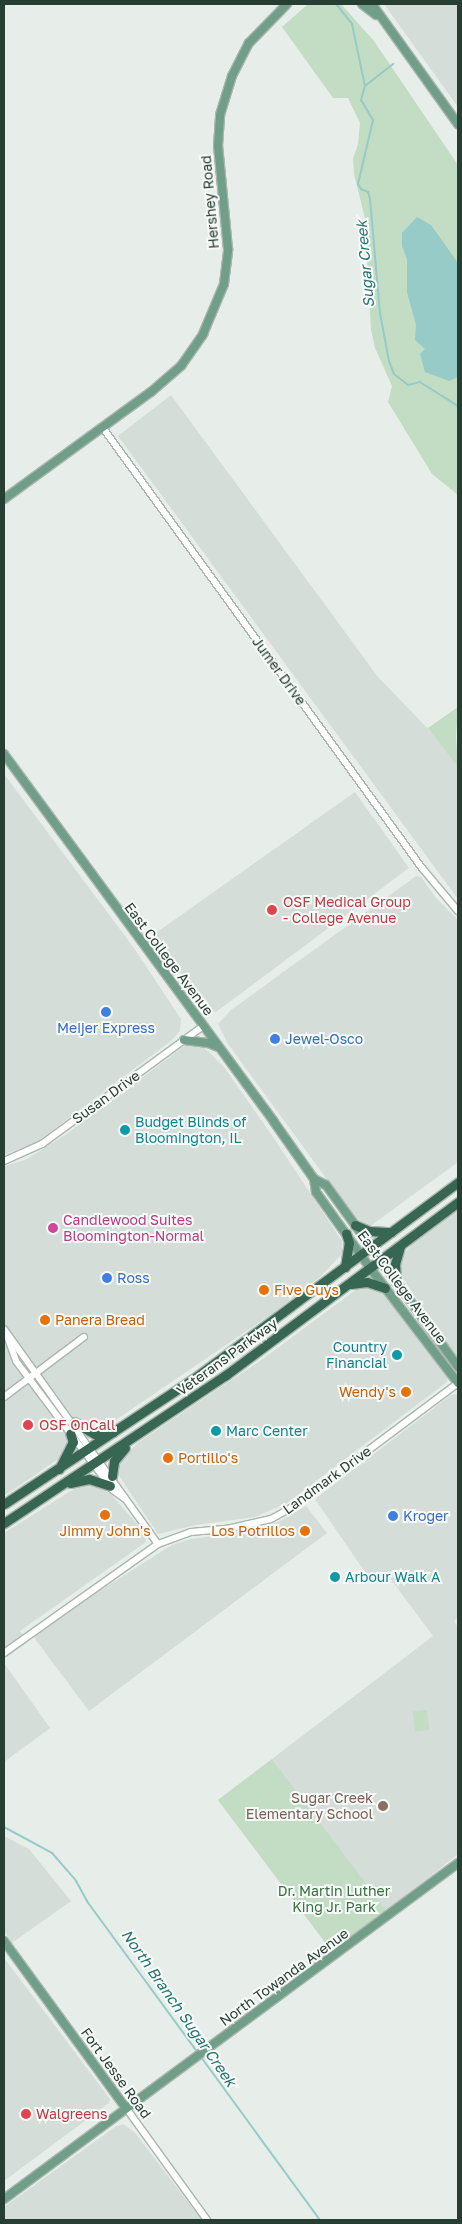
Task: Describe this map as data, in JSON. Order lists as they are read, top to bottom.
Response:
{
  "streets": {
    "highway": ["Veterans Parkway"],
    "main road": [
      "Hershey Road",
      "East College Avenue",
      "North Towanda Avenue",
      "Fort Jesse Road"
    ],
    "street": ["Jumer Drive", "Susan Drive", "Landmark Drive"]
  },
  "crossings": [
    ["Hershey Road", "Jumer Drive"],
    ["East College Avenue", "Susan Drive"],
    ["East College Avenue", "Veterans Parkway"],
    ["East College Avenue", "Landmark Drive"],
    ["North Towanda Avenue", "Fort Jesse Road"]
  ],
  "water": ["Sugar Creek", "North Branch Sugar Creek"],
  "parks": ["Dr. Martin Luther King Jr. Park"],
  "places": [
    "OSF Medical Group - College Avenue",
    "Meijer Express",
    "Jewel-Osco",
    "Budget Blinds of Bloomington, IL",
    "Candlewood Suites Bloomington-Normal",
    "Ross",
    "Five Guys",
    "Panera Bread",
    "Country Financial",
    "Wendy's",
    "OSF OnCall",
    "Marc Center",
    "Portillo's",
    "Jimmy John's",
    "Kroger",
    "Los Potrillos",
    "Arbour Walk A",
    "Sugar Creek Elementary School",
    "Walgreens"
  ]
}
